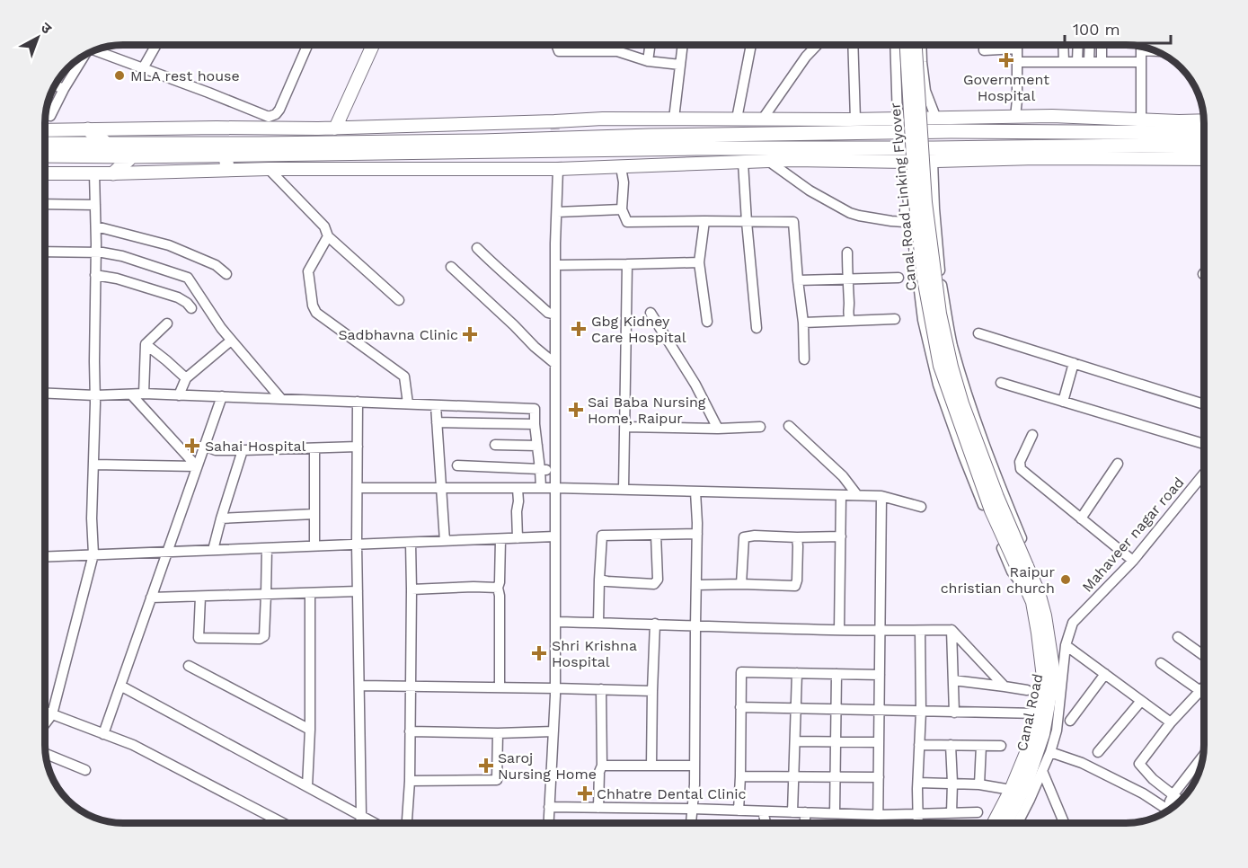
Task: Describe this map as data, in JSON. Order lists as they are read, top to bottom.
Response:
{
  "streets": {
    "main road": ["Canal Road Linking Flyover", "Canal Road"],
    "street": ["Mahaveer nagar road"]
  },
  "crossings": [
    ["Canal Road Linking Flyover", "Canal Road"]
  ],
  "places": {
    "health": [
      "Government Hospital",
      "Gbg Kidney Care Hospital",
      "Sadbhavna Clinic",
      "Sai Baba Nursing Home, Raipur",
      "Sahai Hospital",
      "Shri Krishna Hospital",
      "Saroj Nursing Home",
      "Chhatre Dental Clinic"
    ],
    "other": ["MLA rest house", "Raipur christian church"]
  },
  "scale_bar": "100 m",
  "north": "top right"
}
